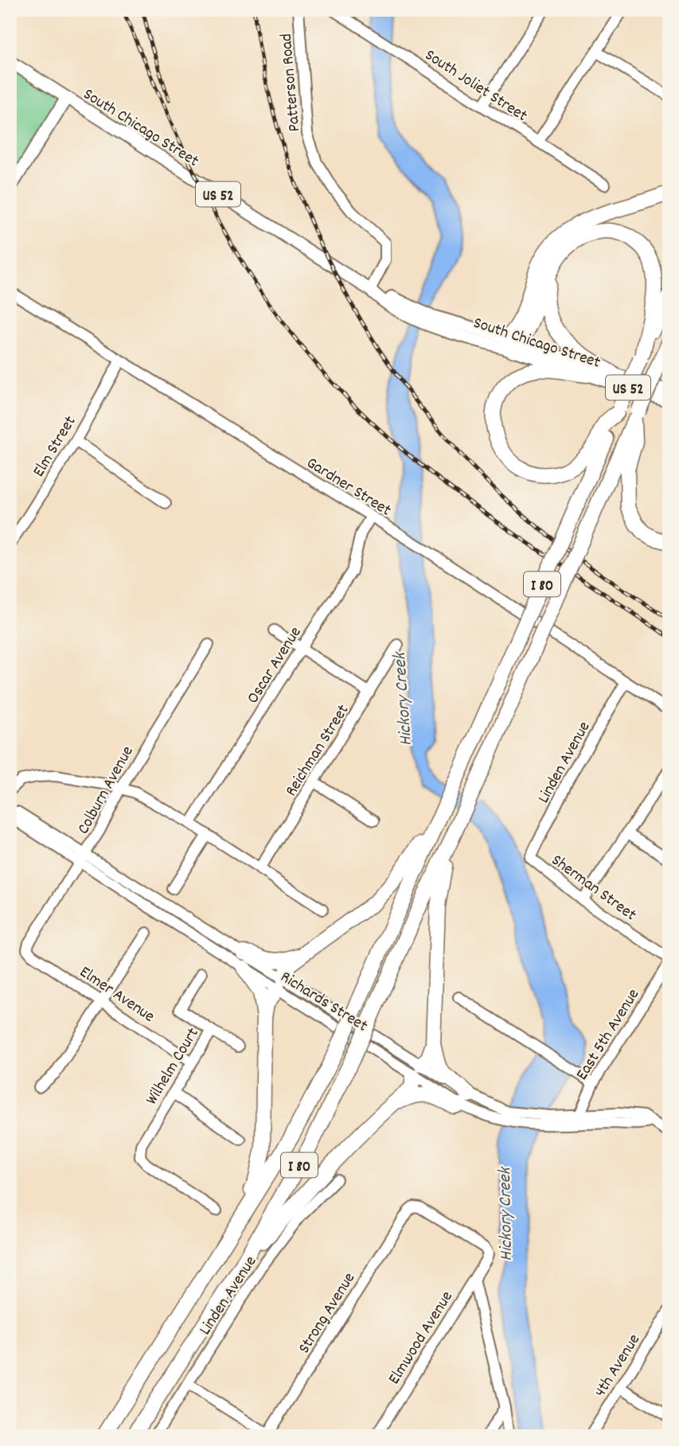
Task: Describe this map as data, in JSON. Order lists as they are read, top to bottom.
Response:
{
  "streets": {
    "highway": ["I 80"],
    "main road": ["South Chicago Street", "US 52"],
    "street": [
      "Patterson Road",
      "South Joliet Street",
      "Elm Street",
      "Gardner Street",
      "Oscar Avenue",
      "Reichman Street",
      "Linden Avenue",
      "Colburn Avenue",
      "Sherman Street",
      "Elmer Avenue",
      "Richards Street",
      "East 5th Avenue",
      "Wilhelm Court",
      "Strong Avenue",
      "Elmwood Avenue",
      "4th Avenue"
    ]
  },
  "crossings": [
    ["Patterson Road", "South Chicago Street"],
    ["Elm Street", "Gardner Street"],
    ["Gardner Street", "Oscar Avenue"],
    ["Gardner Street", "Linden Avenue"],
    ["Linden Avenue", "Sherman Street"],
    ["Colburn Avenue", "Elmer Avenue"],
    ["Colburn Avenue", "Richards Street"],
    ["Sherman Street", "East 5th Avenue"],
    ["Elmer Avenue", "Wilhelm Court"],
    ["Richards Street", "East 5th Avenue"],
    ["Strong Avenue", "Elmwood Avenue"]
  ],
  "water": ["Hickory Creek"]
}
